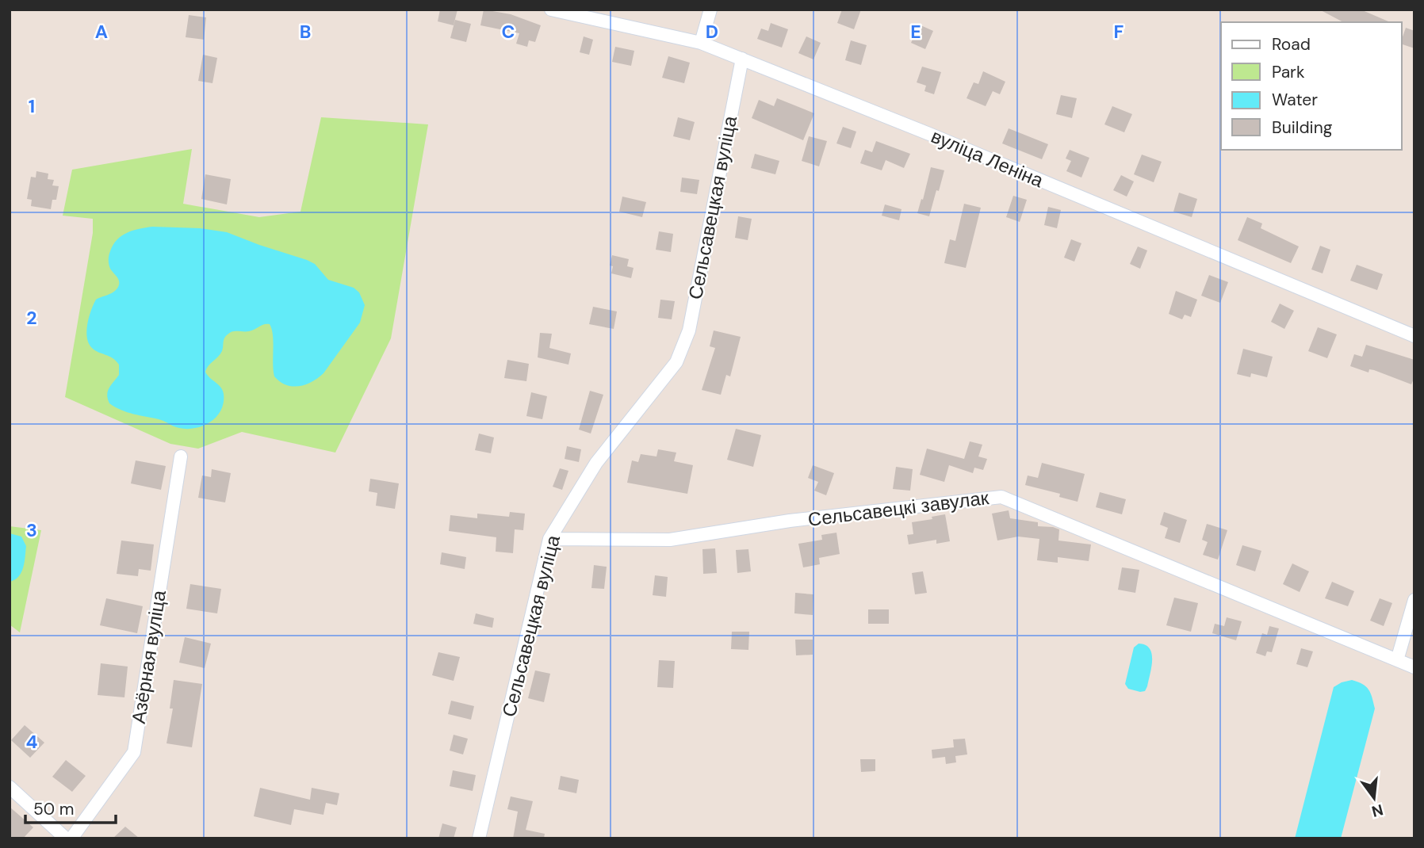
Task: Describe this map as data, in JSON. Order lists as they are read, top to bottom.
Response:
{
  "streets": {
    "street": [
      "вуліца Леніна",
      "Сельсавецкая вуліца",
      "Сельсавецкі завулак",
      "Азёрная вуліца"
    ]
  },
  "crossings": [
    ["вуліца Леніна", "Сельсавецкая вуліца"],
    ["Сельсавецкая вуліца", "Сельсавецкі завулак"]
  ],
  "legend": [
    "Road",
    "Park",
    "Water",
    "Building"
  ],
  "scale_bar": "50 m",
  "north": "bottom",
  "grid": {
    "columns": [
      "A",
      "B",
      "C",
      "D",
      "E",
      "F"
    ],
    "rows": [
      "1",
      "2",
      "3",
      "4"
    ]
  }
}
